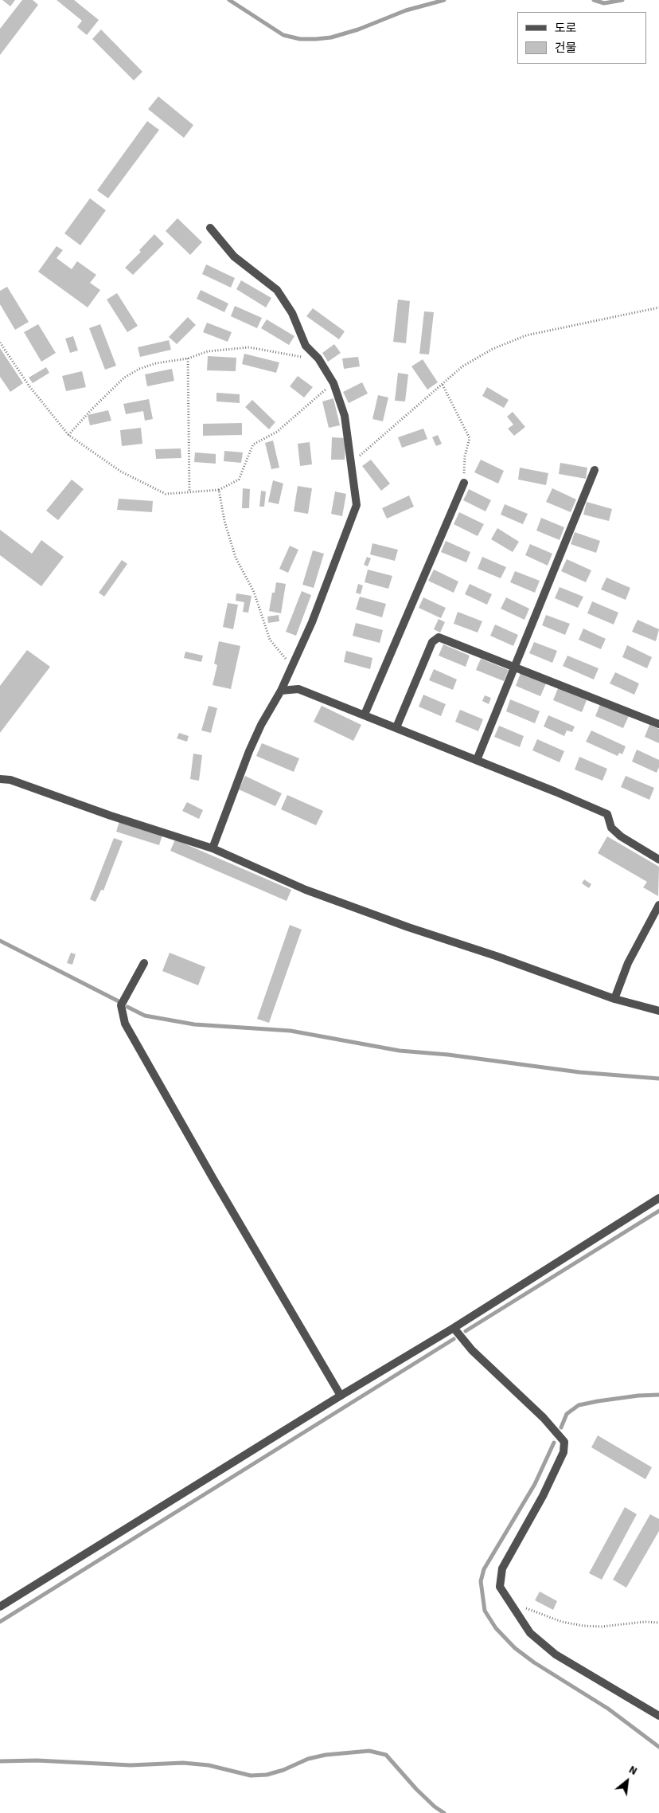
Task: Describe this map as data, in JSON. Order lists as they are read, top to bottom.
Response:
{
  "legend": ["도로", "건물"],
  "north": "top right"
}
